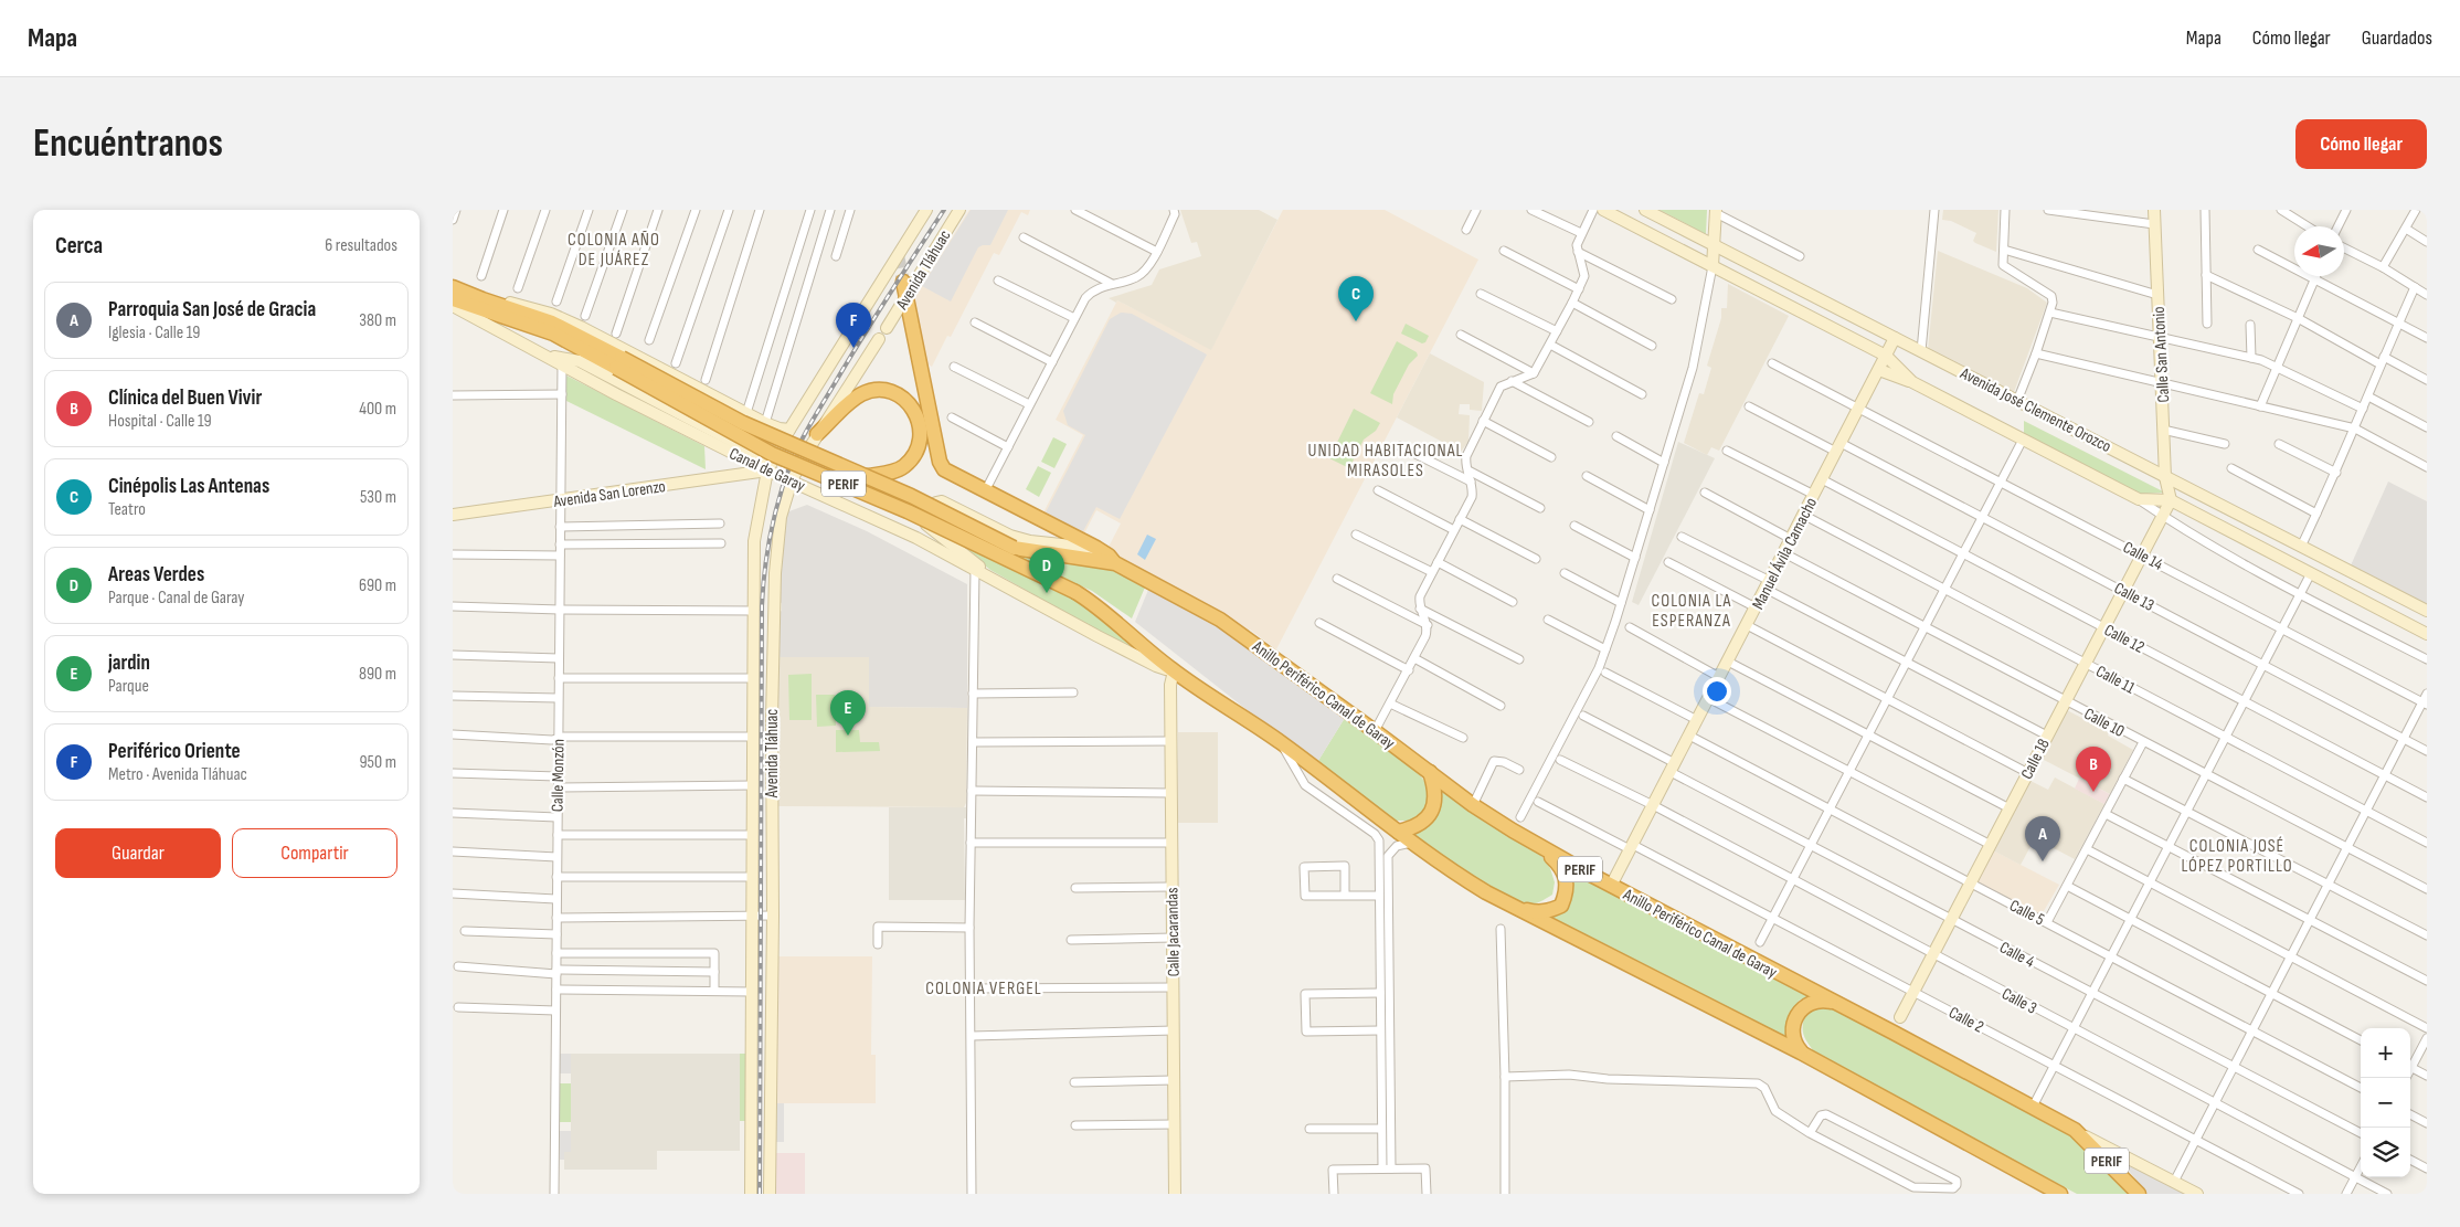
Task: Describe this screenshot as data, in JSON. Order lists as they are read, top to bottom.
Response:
{
  "streets": {
    "highway": ["Canal de Garay", "PERIF", "Anillo Periférico Canal de Garay"],
    "main road": [
      "Avenida Tláhuac",
      "Calle San Antonio",
      "Avenida José Clemente Orozco",
      "Avenida San Lorenzo",
      "Manuel Ávila Camacho",
      "Calle 18",
      "Calle Jacarandas"
    ],
    "street": [
      "Calle 14",
      "Calle 13",
      "Calle 12",
      "Calle 11",
      "Calle 10",
      "Calle Monzón",
      "Calle 5",
      "Calle 4",
      "Calle 3",
      "Calle 2"
    ]
  },
  "crossings": [
    ["Avenida Tláhuac", "Canal de Garay"],
    ["Avenida Tláhuac", "Avenida San Lorenzo"],
    ["Calle San Antonio", "Avenida José Clemente Orozco"],
    ["Calle San Antonio", "Calle 18"],
    ["Avenida José Clemente Orozco", "Manuel Ávila Camacho"],
    ["Avenida José Clemente Orozco", "Calle 18"],
    ["Canal de Garay", "PERIF"],
    ["Canal de Garay", "Avenida San Lorenzo"],
    ["Canal de Garay", "Anillo Periférico Canal de Garay"],
    ["Canal de Garay", "Calle Monzón"],
    ["Canal de Garay", "Calle Jacarandas"],
    ["PERIF", "Anillo Periférico Canal de Garay"],
    ["PERIF", "Calle Jacarandas"],
    ["Avenida San Lorenzo", "Calle Monzón"],
    ["Manuel Ávila Camacho", "Calle 14"],
    ["Manuel Ávila Camacho", "Calle 13"],
    ["Manuel Ávila Camacho", "Calle 12"],
    ["Manuel Ávila Camacho", "Calle 11"],
    ["Manuel Ávila Camacho", "Anillo Periférico Canal de Garay"],
    ["Manuel Ávila Camacho", "Calle 10"],
    ["Manuel Ávila Camacho", "Calle 5"],
    ["Manuel Ávila Camacho", "Calle 4"],
    ["Manuel Ávila Camacho", "Calle 3"],
    ["Manuel Ávila Camacho", "Calle 2"],
    ["Calle 14", "Calle 18"],
    ["Calle 13", "Calle 18"],
    ["Calle 12", "Calle 18"],
    ["Calle 11", "Calle 18"],
    ["Calle 10", "Calle 18"],
    ["Calle 18", "Calle 5"],
    ["Calle 18", "Calle 4"],
    ["Calle 18", "Calle 3"],
    ["Calle 18", "Calle 2"]
  ],
  "districts": [
    "COLONIA AÑO DE JUÁREZ",
    "UNIDAD HABITACIONAL MIRASOLES",
    "COLONIA LA ESPERANZA",
    "COLONIA JOSÉ LÓPEZ PORTILLO",
    "COLONIA VERGEL"
  ],
  "north": "left",
  "page": {
    "header": "Mapa",
    "nav": ["Mapa", "Cómo llegar", "Guardados"],
    "buttons": [
      "Cómo llegar",
      ["Guardar", "Compartir"]
    ],
    "title": "Encuéntranos",
    "heading": ["Cerca", "6 resultados"],
    "pins": [
      "C",
      "F",
      "D",
      "E",
      "B",
      "A"
    ],
    "list": [
      {
        "mark": "A",
        "name": "Parroquia San José de Gracia",
        "note": "Iglesia · Calle 19",
        "value": "380 m"
      },
      {
        "mark": "B",
        "name": "Clínica del Buen Vivir",
        "note": "Hospital · Calle 19",
        "value": "400 m"
      },
      {
        "mark": "C",
        "name": "Cinépolis Las Antenas",
        "note": "Teatro",
        "value": "530 m"
      },
      {
        "mark": "D",
        "name": "Areas Verdes",
        "note": "Parque · Canal de Garay",
        "value": "690 m"
      },
      {
        "mark": "E",
        "name": "jardin",
        "note": "Parque",
        "value": "890 m"
      },
      {
        "mark": "F",
        "name": "Periférico Oriente",
        "note": "Metro · Avenida Tláhuac",
        "value": "950 m"
      }
    ],
    "map_buttons": ["+", "−"]
  }
}
